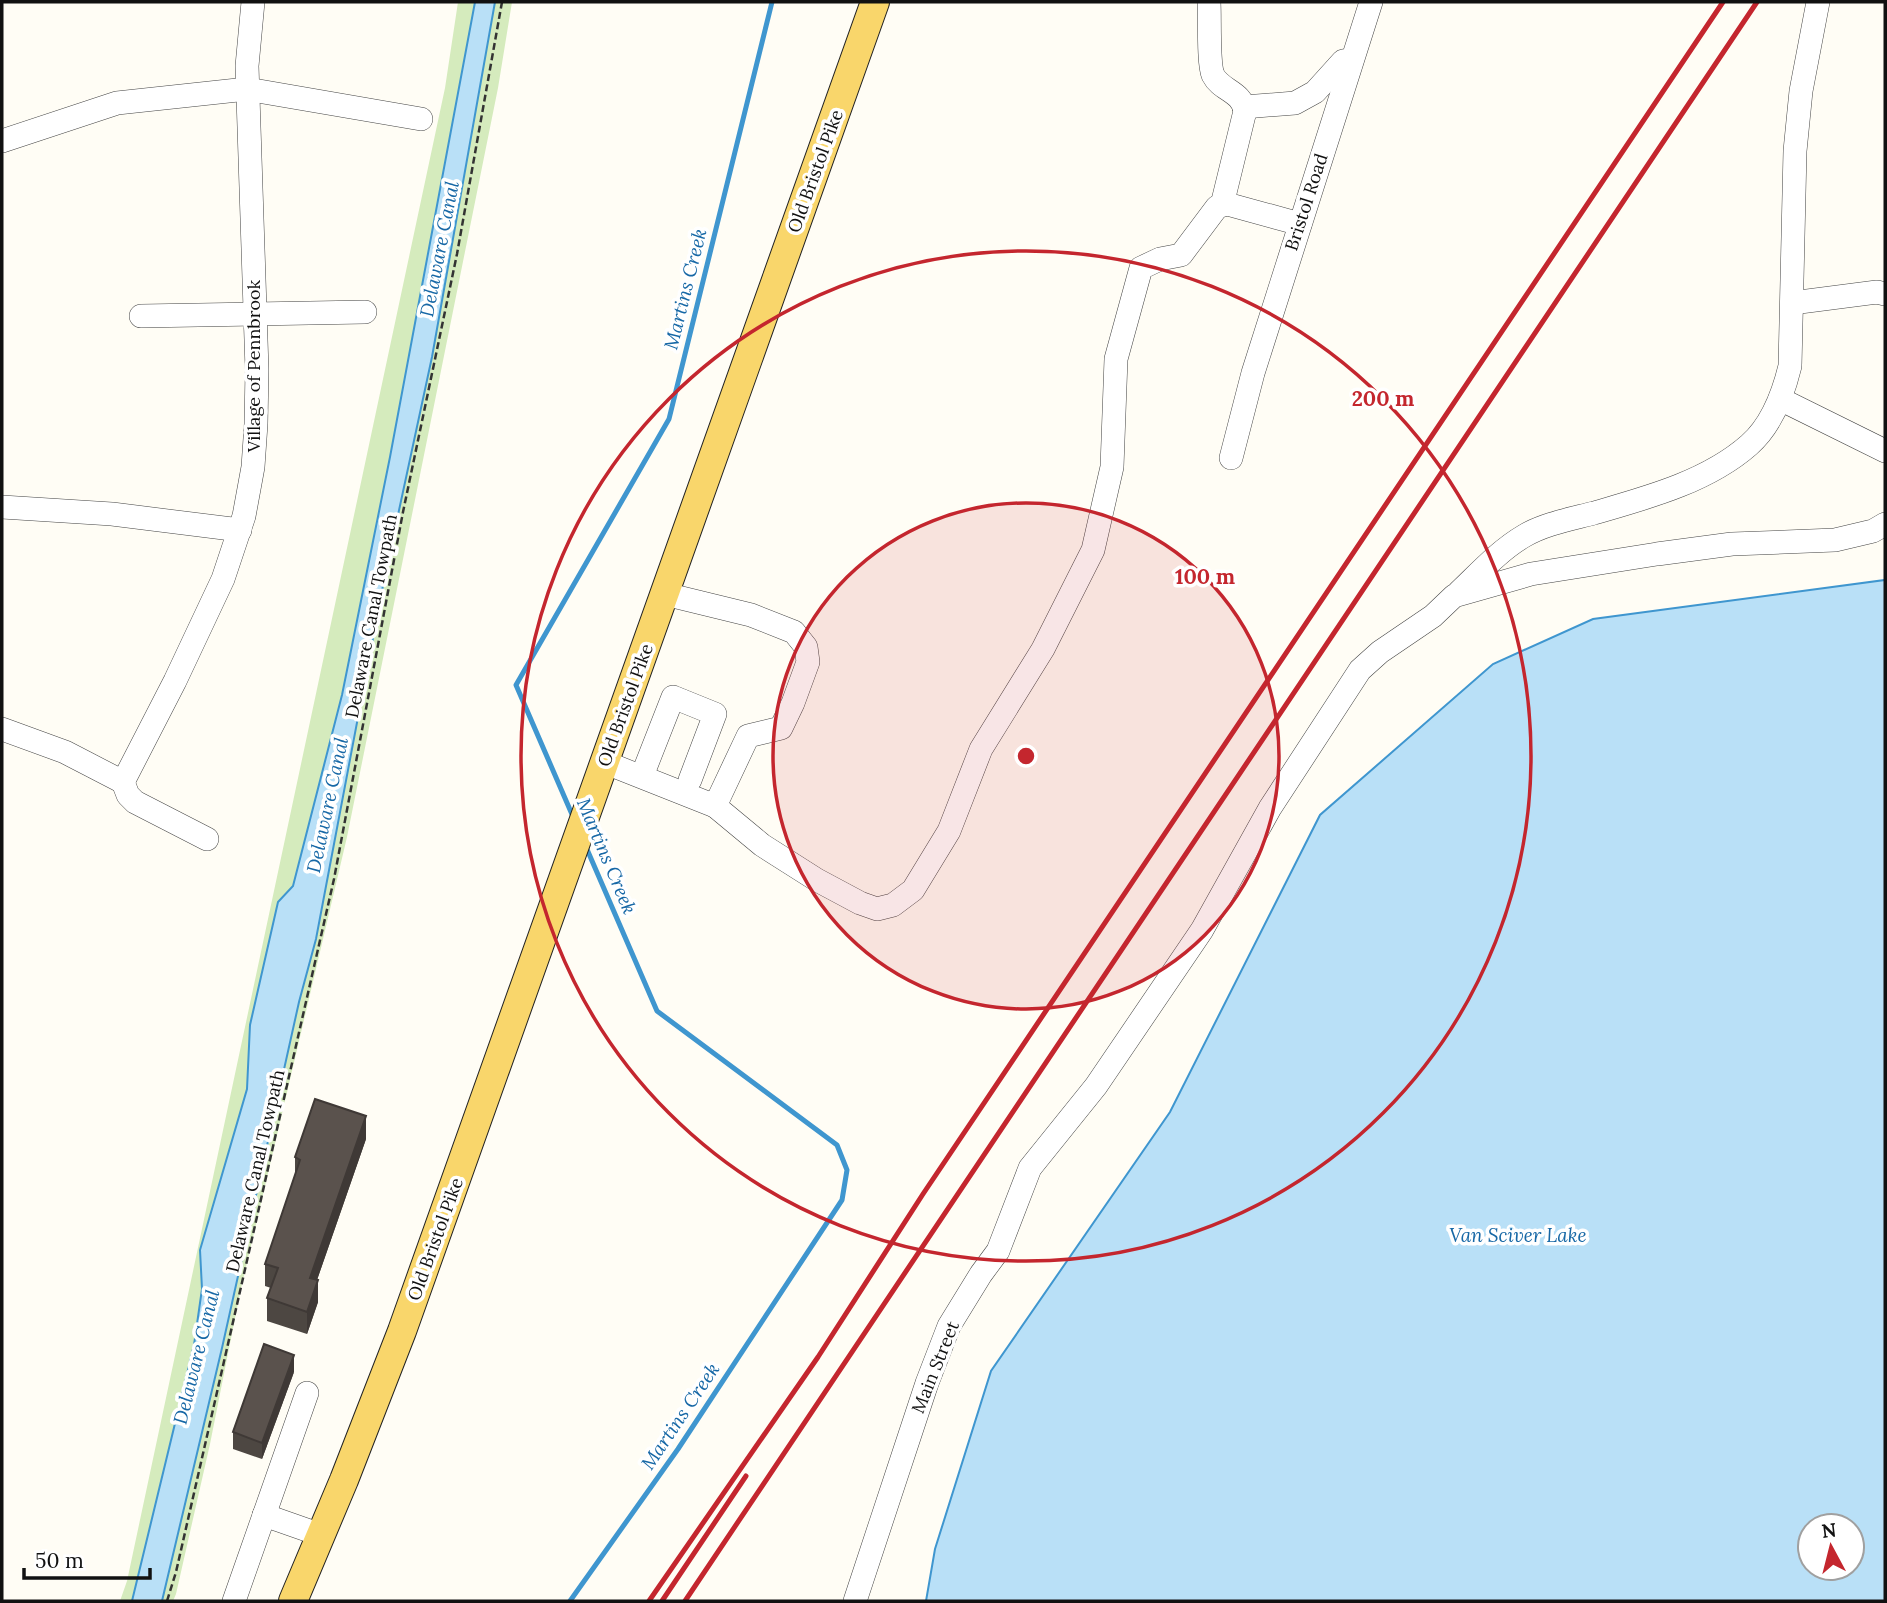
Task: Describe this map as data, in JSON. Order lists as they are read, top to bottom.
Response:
{
  "streets": {
    "main road": ["Old Bristol Pike"],
    "street": ["Bristol Road", "Village of Pennbrook", "Main Street"],
    "path": ["Delaware Canal Towpath"]
  },
  "water": ["Delaware Canal", "Martins Creek", "Van Sciver Lake"],
  "scale_bar": "50 m",
  "north": "top",
  "rings": ["200 m", "100 m"]
}
